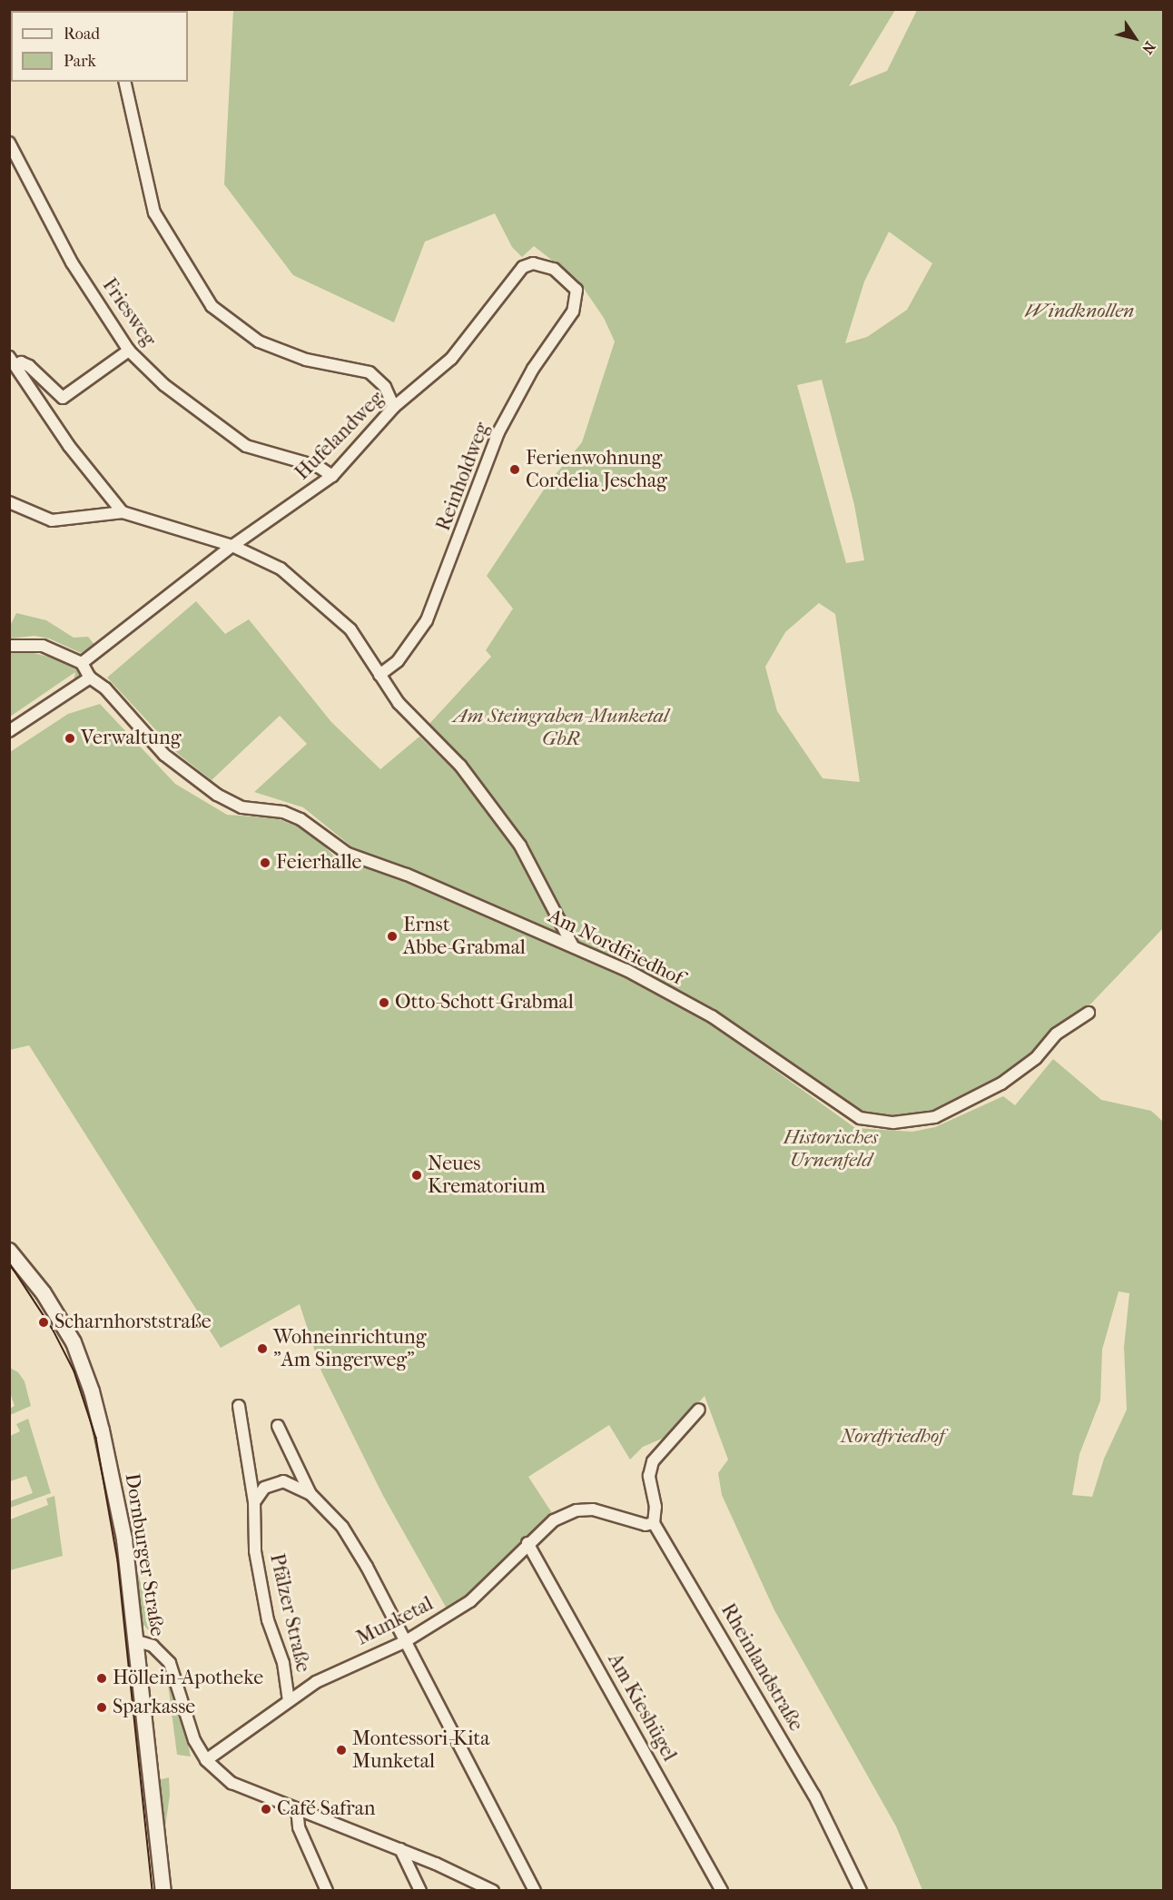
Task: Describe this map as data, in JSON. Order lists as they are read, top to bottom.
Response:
{
  "streets": {
    "street": [
      "Friesweg",
      "Hufelandweg",
      "Reinholdweg",
      "Am Nordfriedhof",
      "Dornburger Straße",
      "Pfälzer Straße",
      "Munketal",
      "Rheinlandstraße",
      "Am Kieshügel"
    ]
  },
  "crossings": [
    ["Friesweg", "Hufelandweg"],
    ["Hufelandweg", "Reinholdweg"],
    ["Pfälzer Straße", "Munketal"],
    ["Munketal", "Rheinlandstraße"],
    ["Munketal", "Am Kieshügel"]
  ],
  "parks": [
    "Windknollen",
    "Am Steingraben-Munketal GbR",
    "Historisches Urnenfeld",
    "Nordfriedhof"
  ],
  "places": [
    "Ferienwohnung Cordelia Jeschag",
    "Verwaltung",
    "Feierhalle",
    "Ernst Abbe-Grabmal",
    "Otto-Schott-Grabmal",
    "Neues Krematorium",
    "Scharnhorststraße",
    "Wohneinrichtung \"Am Singerweg\"",
    "Höllein-Apotheke",
    "Sparkasse",
    "Montessori-Kita Munketal",
    "Café Safran"
  ],
  "legend": ["Road", "Park"],
  "north": "bottom right"
}
